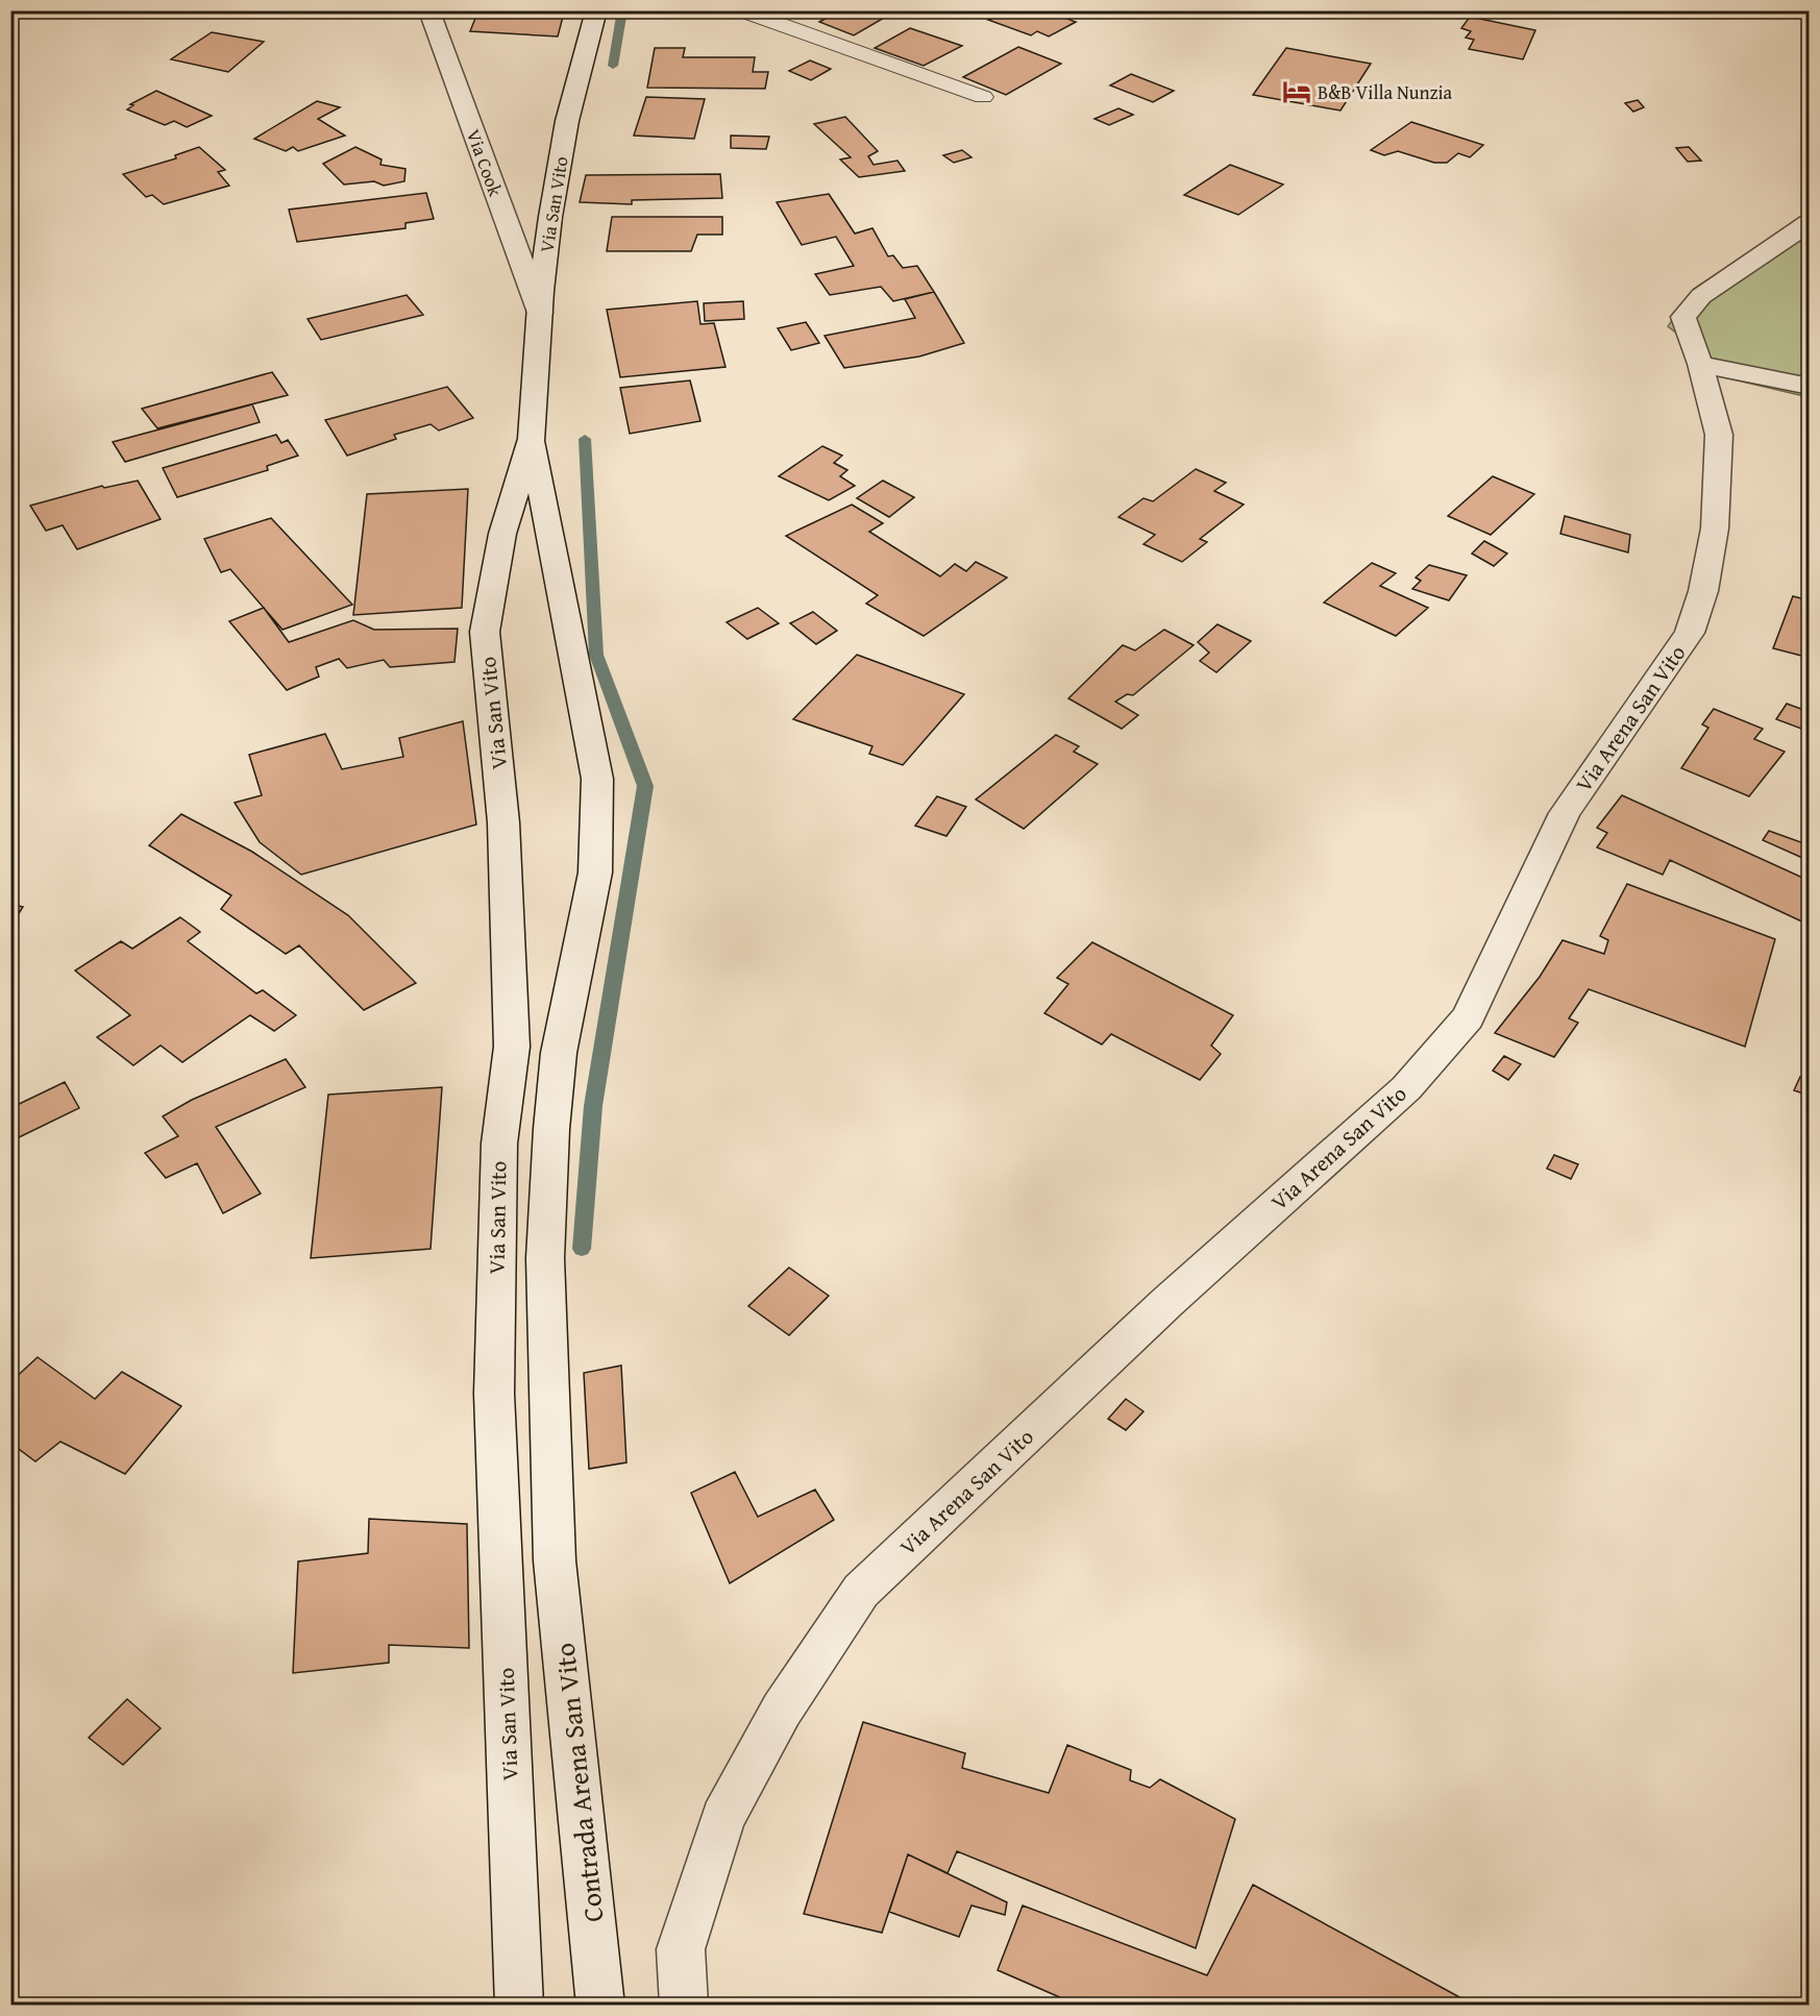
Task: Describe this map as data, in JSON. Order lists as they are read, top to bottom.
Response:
{
  "streets": {
    "street": [
      "Via Cook",
      "Via San Vito",
      "Via Arena San Vito",
      "Contrada Arena San Vito"
    ]
  },
  "crossings": [
    ["Via Cook", "Via San Vito"],
    ["Via San Vito", "Contrada Arena San Vito"]
  ],
  "places": {
    "hotel": ["B&B Villa Nunzia"]
  }
}
